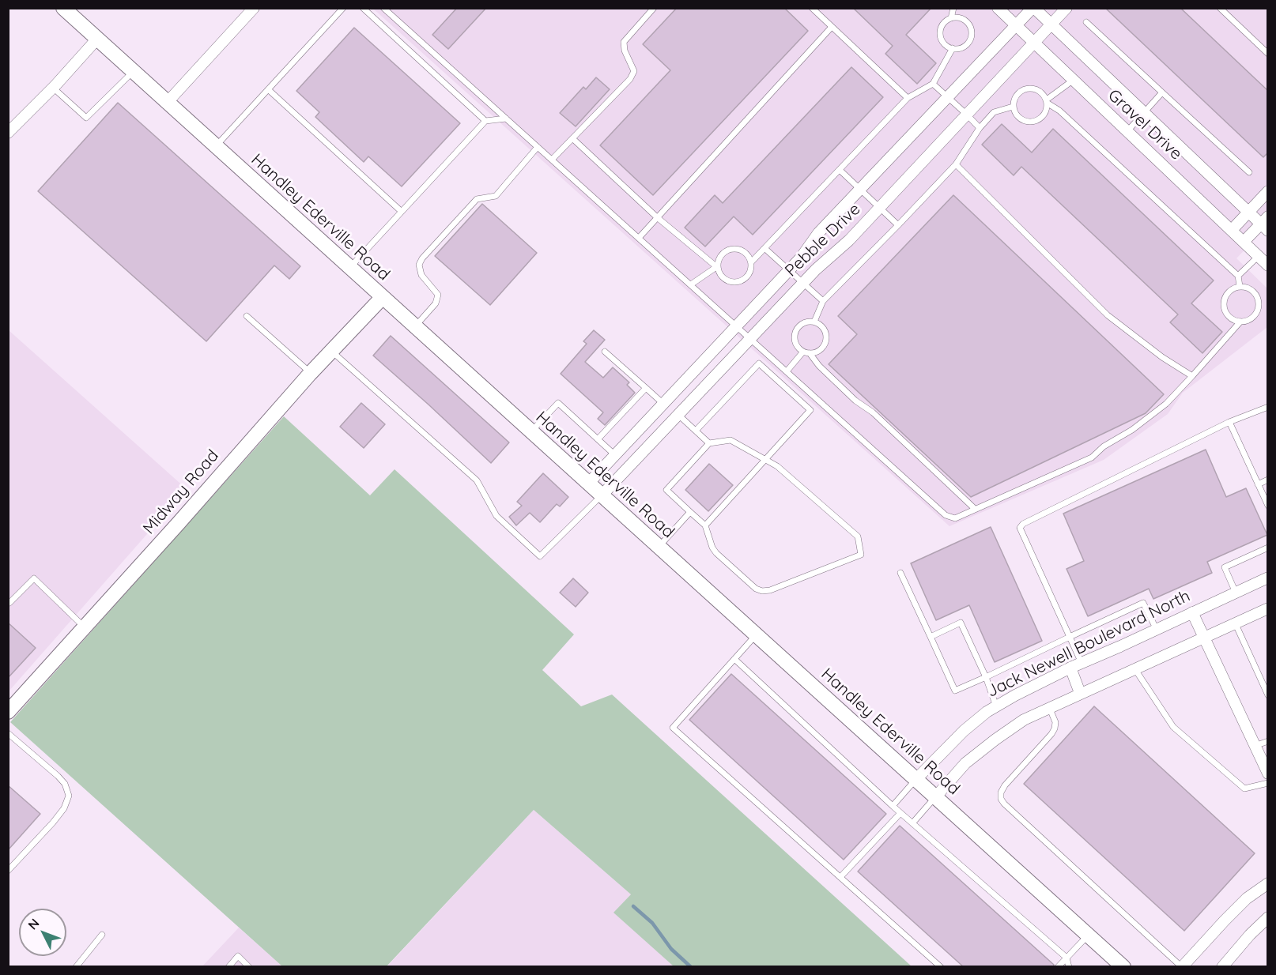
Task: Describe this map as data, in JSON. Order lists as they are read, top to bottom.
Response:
{
  "streets": {
    "main road": ["Handley Ederville Road", "Midway Road"],
    "street": ["Gravel Drive", "Pebble Drive", "Jack Newell Boulevard North"]
  },
  "crossings": [
    ["Gravel Drive", "Pebble Drive"],
    ["Handley Ederville Road", "Pebble Drive"],
    ["Handley Ederville Road", "Midway Road"],
    ["Handley Ederville Road", "Jack Newell Boulevard North"]
  ],
  "north": "top left"
}
